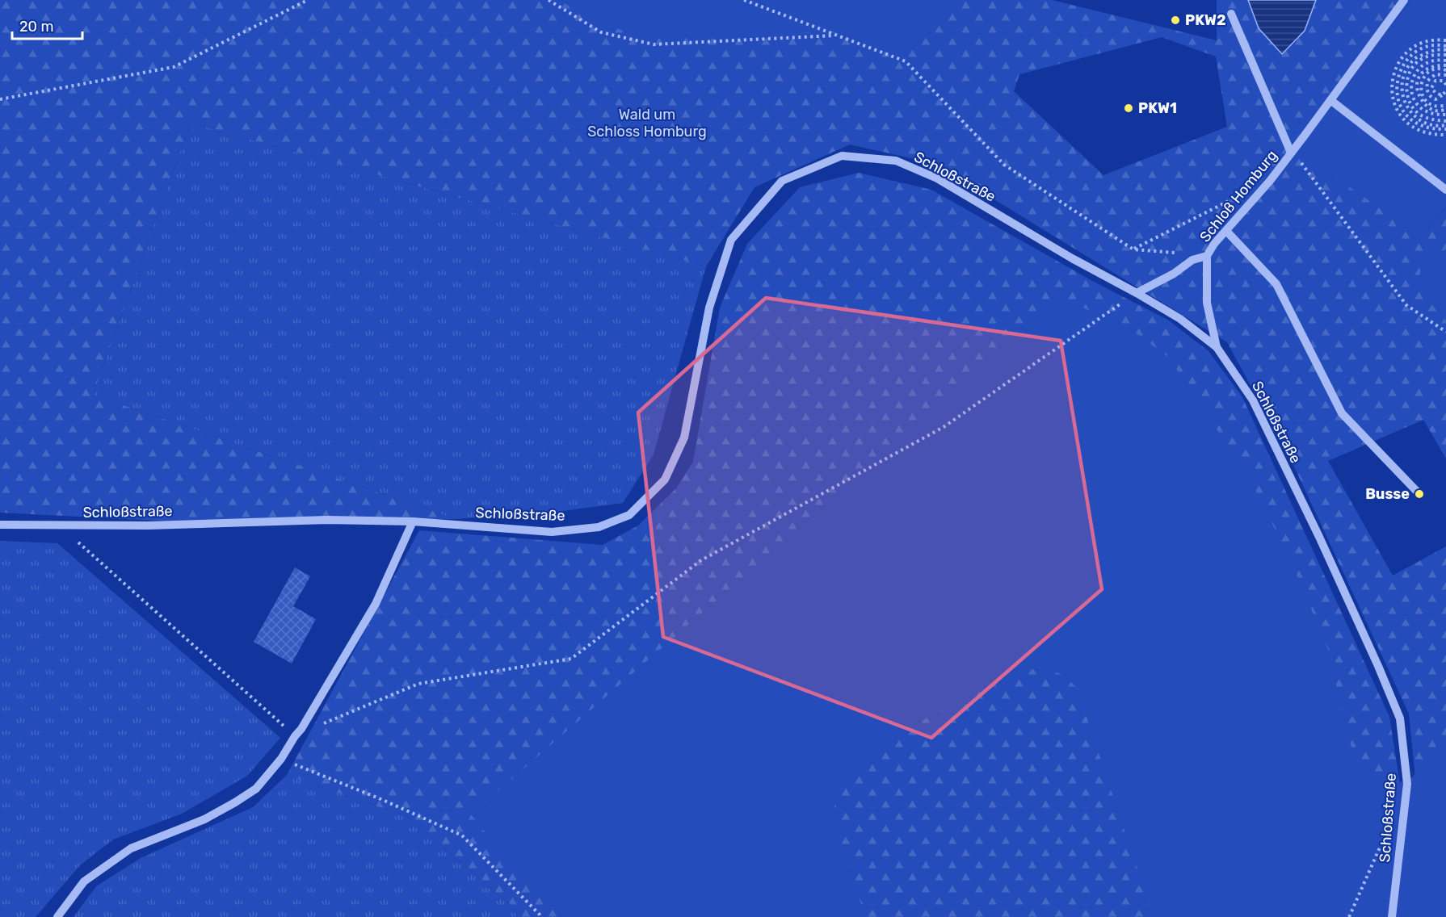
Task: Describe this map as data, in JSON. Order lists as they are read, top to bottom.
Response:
{
  "streets": {
    "street": ["Schloßstraße", "Schloß Homburg"]
  },
  "crossings": [
    ["Schloßstraße", "Schloß Homburg"]
  ],
  "parks": ["Wald um Schloss Homburg"],
  "places": ["PKW2", "PKW1", "Busse"],
  "scale_bar": "20 m"
}
